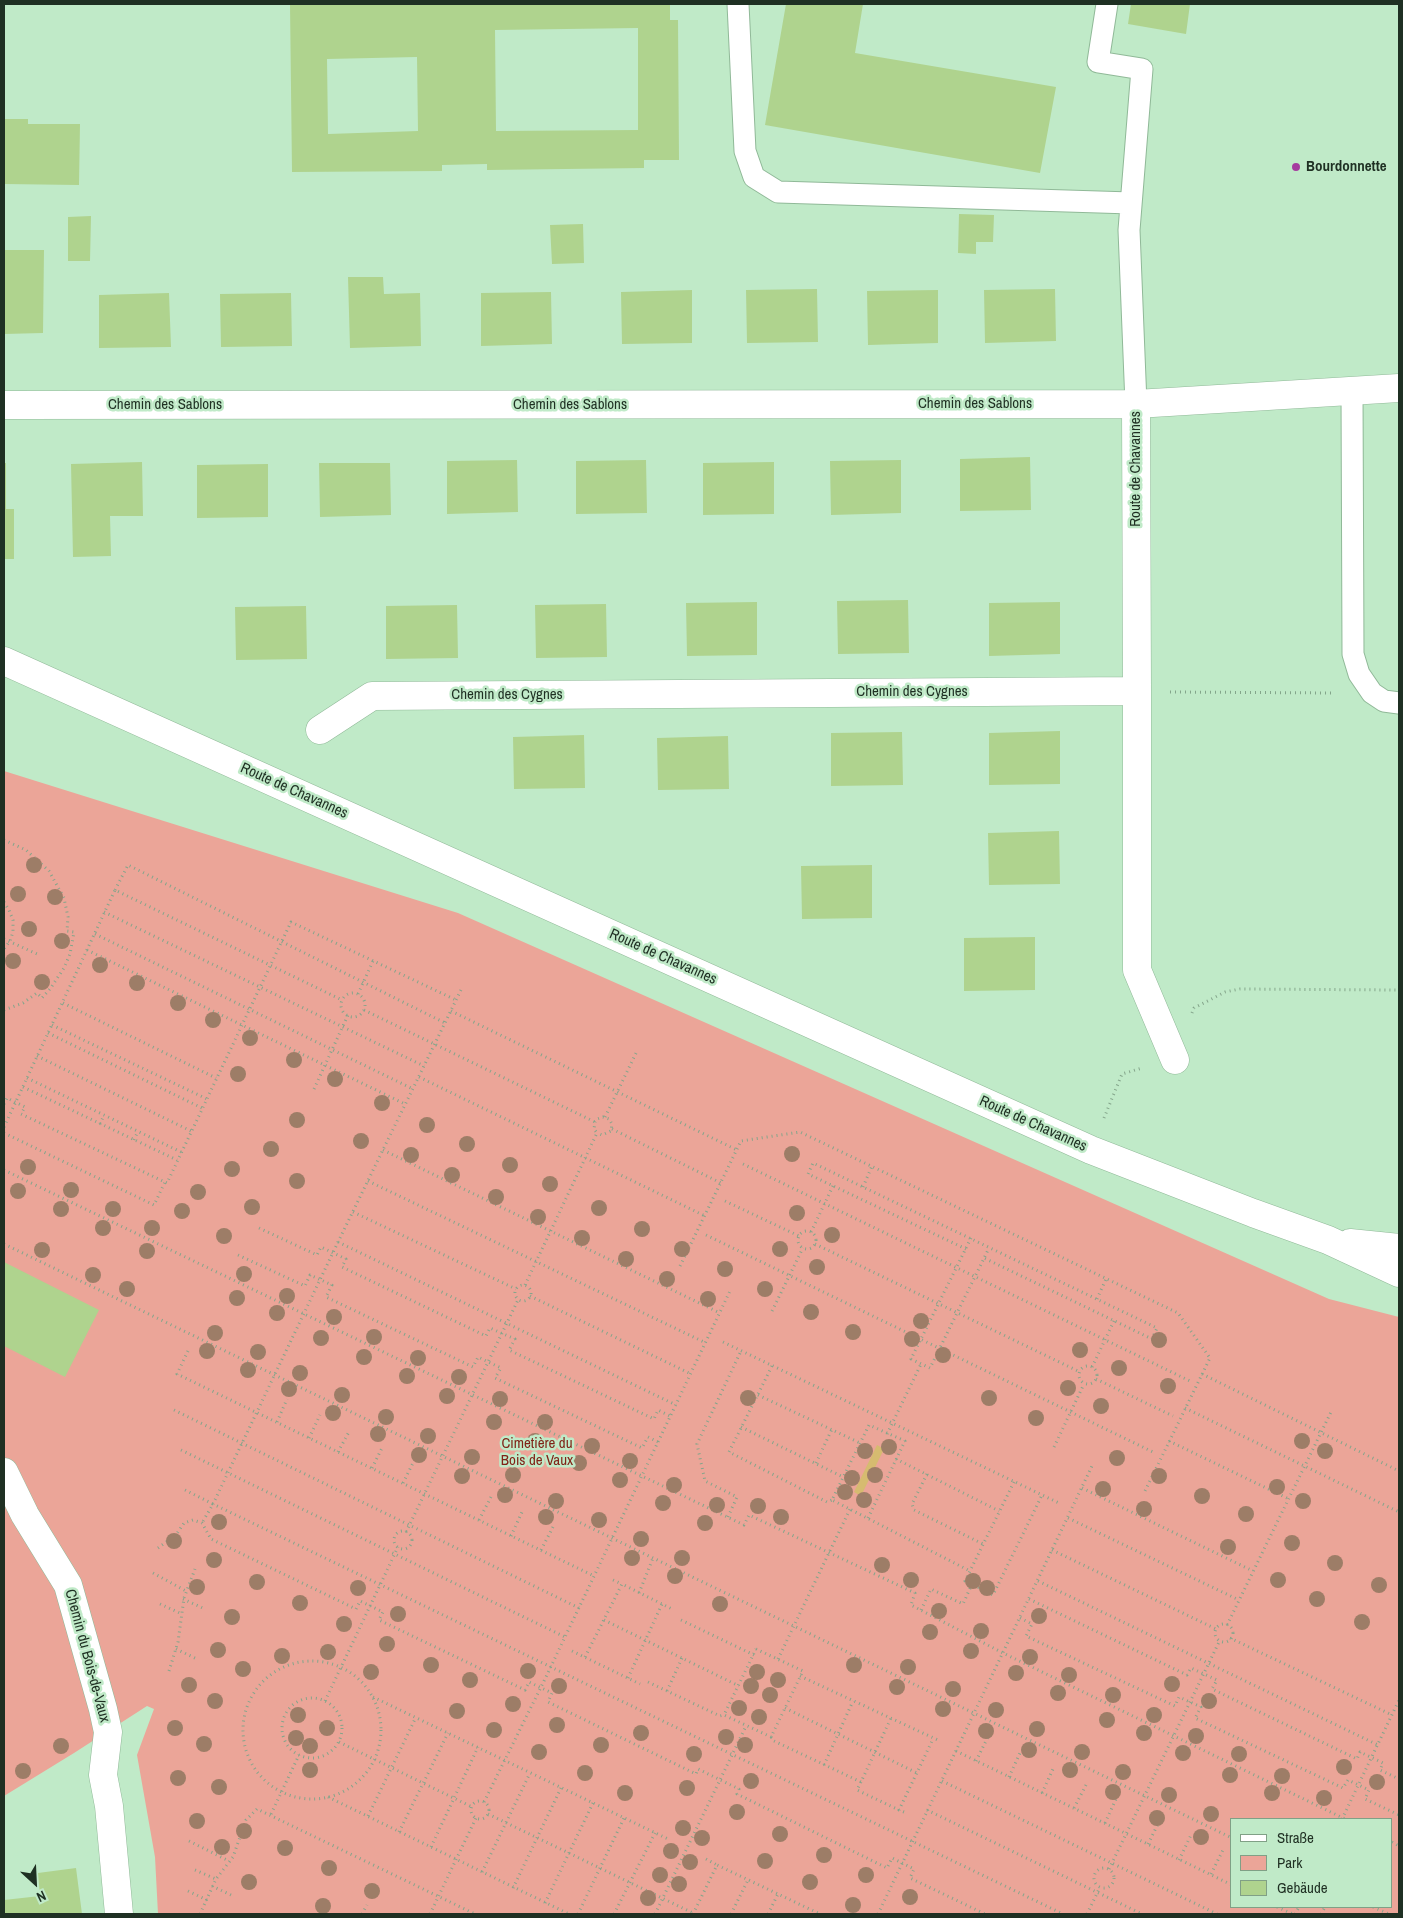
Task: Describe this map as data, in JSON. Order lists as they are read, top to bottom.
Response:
{
  "streets": {
    "street": [
      "Chemin des Sablons",
      "Route de Chavannes",
      "Chemin des Cygnes",
      "Chemin du Bois-de-Vaux"
    ]
  },
  "crossings": [
    ["Chemin des Sablons", "Route de Chavannes"],
    ["Route de Chavannes", "Chemin des Cygnes"]
  ],
  "parks": ["Cimetière du Bois de Vaux"],
  "places": ["Bourdonnette"],
  "legend": ["Straße", "Park", "Gebäude"],
  "north": "bottom right"
}
